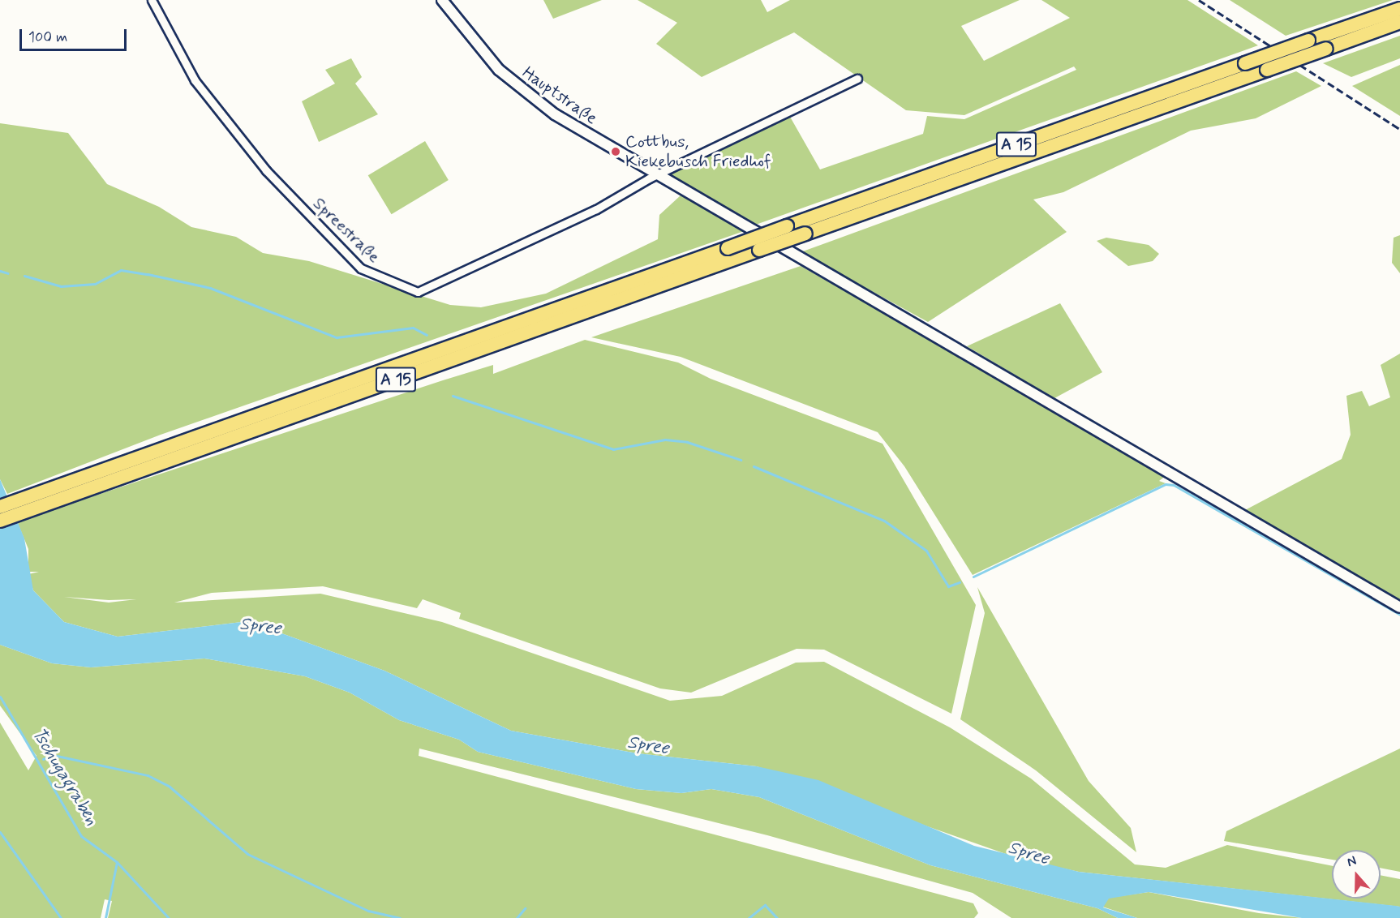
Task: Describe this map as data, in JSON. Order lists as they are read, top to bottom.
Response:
{
  "streets": {
    "highway": ["A 15"],
    "street": ["Hauptstraße", "Spreestraße"]
  },
  "crossings": [
    ["Hauptstraße", "Spreestraße"]
  ],
  "water": ["Spree", "Tschugagraben"],
  "places": ["Cottbus, Kiekebusch Friedhof"],
  "scale_bar": "100 m",
  "north": "top"
}
